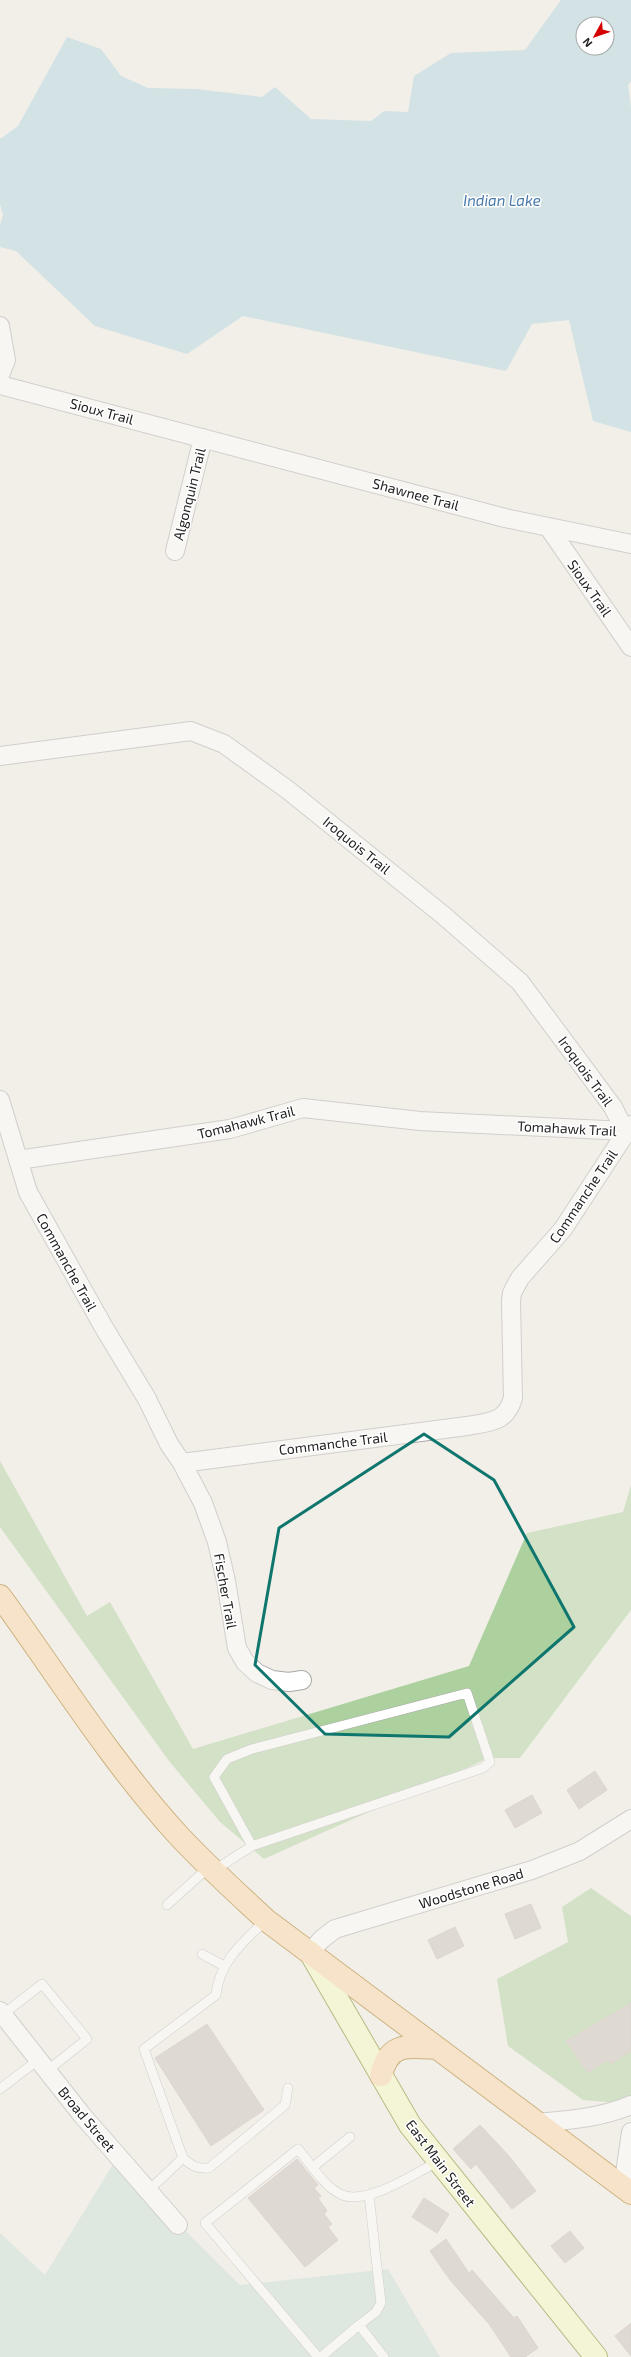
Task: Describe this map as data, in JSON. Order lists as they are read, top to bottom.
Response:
{
  "streets": {
    "street": [
      "Sioux Trail",
      "Algonquin Trail",
      "Shawnee Trail",
      "Iroquois Trail",
      "Tomahawk Trail",
      "Commanche Trail",
      "Fischer Trail",
      "Woodstone Road",
      "Broad Street",
      "East Main Street"
    ]
  },
  "crossings": [
    ["Sioux Trail", "Algonquin Trail"],
    ["Sioux Trail", "Shawnee Trail"],
    ["Algonquin Trail", "Shawnee Trail"],
    ["Iroquois Trail", "Tomahawk Trail"],
    ["Iroquois Trail", "Commanche Trail"],
    ["Tomahawk Trail", "Commanche Trail"],
    ["Commanche Trail", "Fischer Trail"],
    ["Woodstone Road", "East Main Street"]
  ],
  "water": ["Indian Lake"],
  "north": "bottom left"
}
